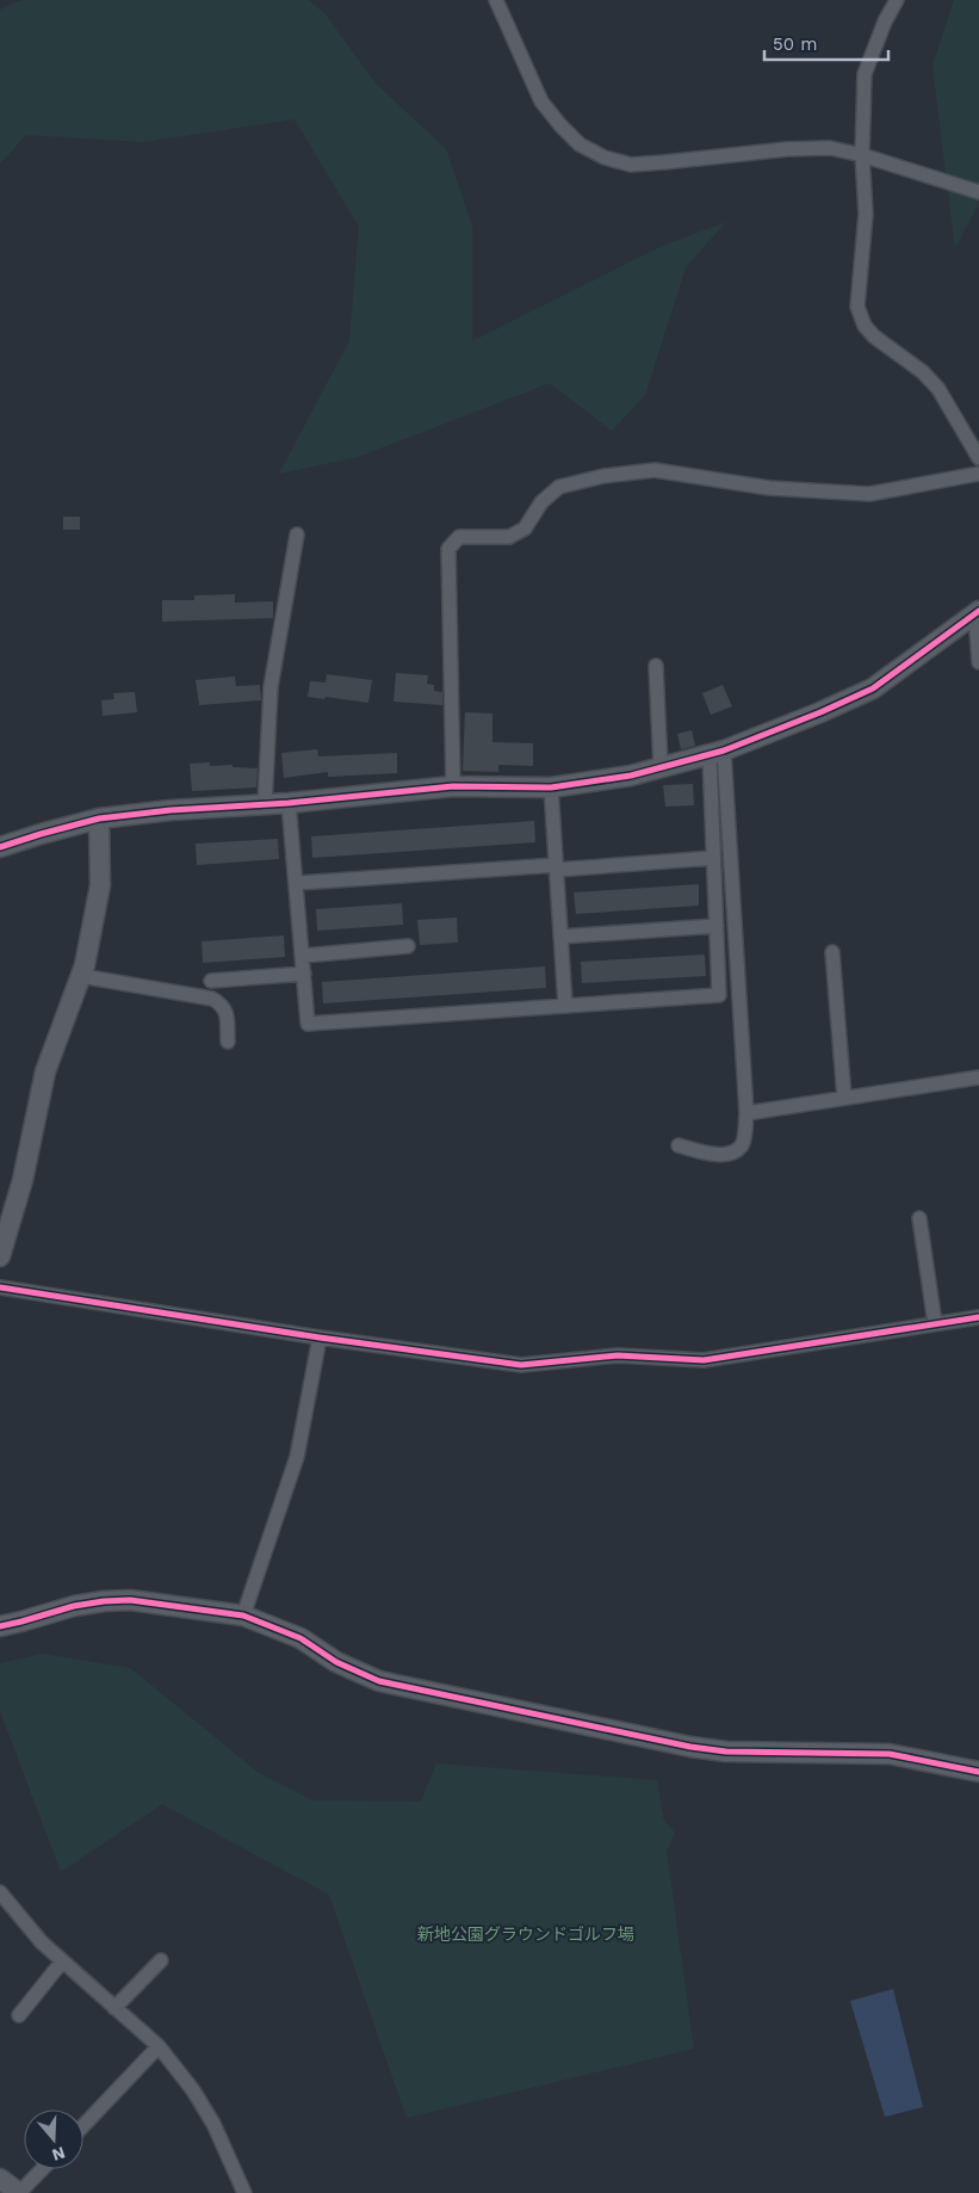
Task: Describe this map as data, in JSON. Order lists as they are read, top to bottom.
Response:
{
  "parks": ["新地公園グラウンドゴルフ場"],
  "scale_bar": "50 m",
  "north": "bottom"
}
